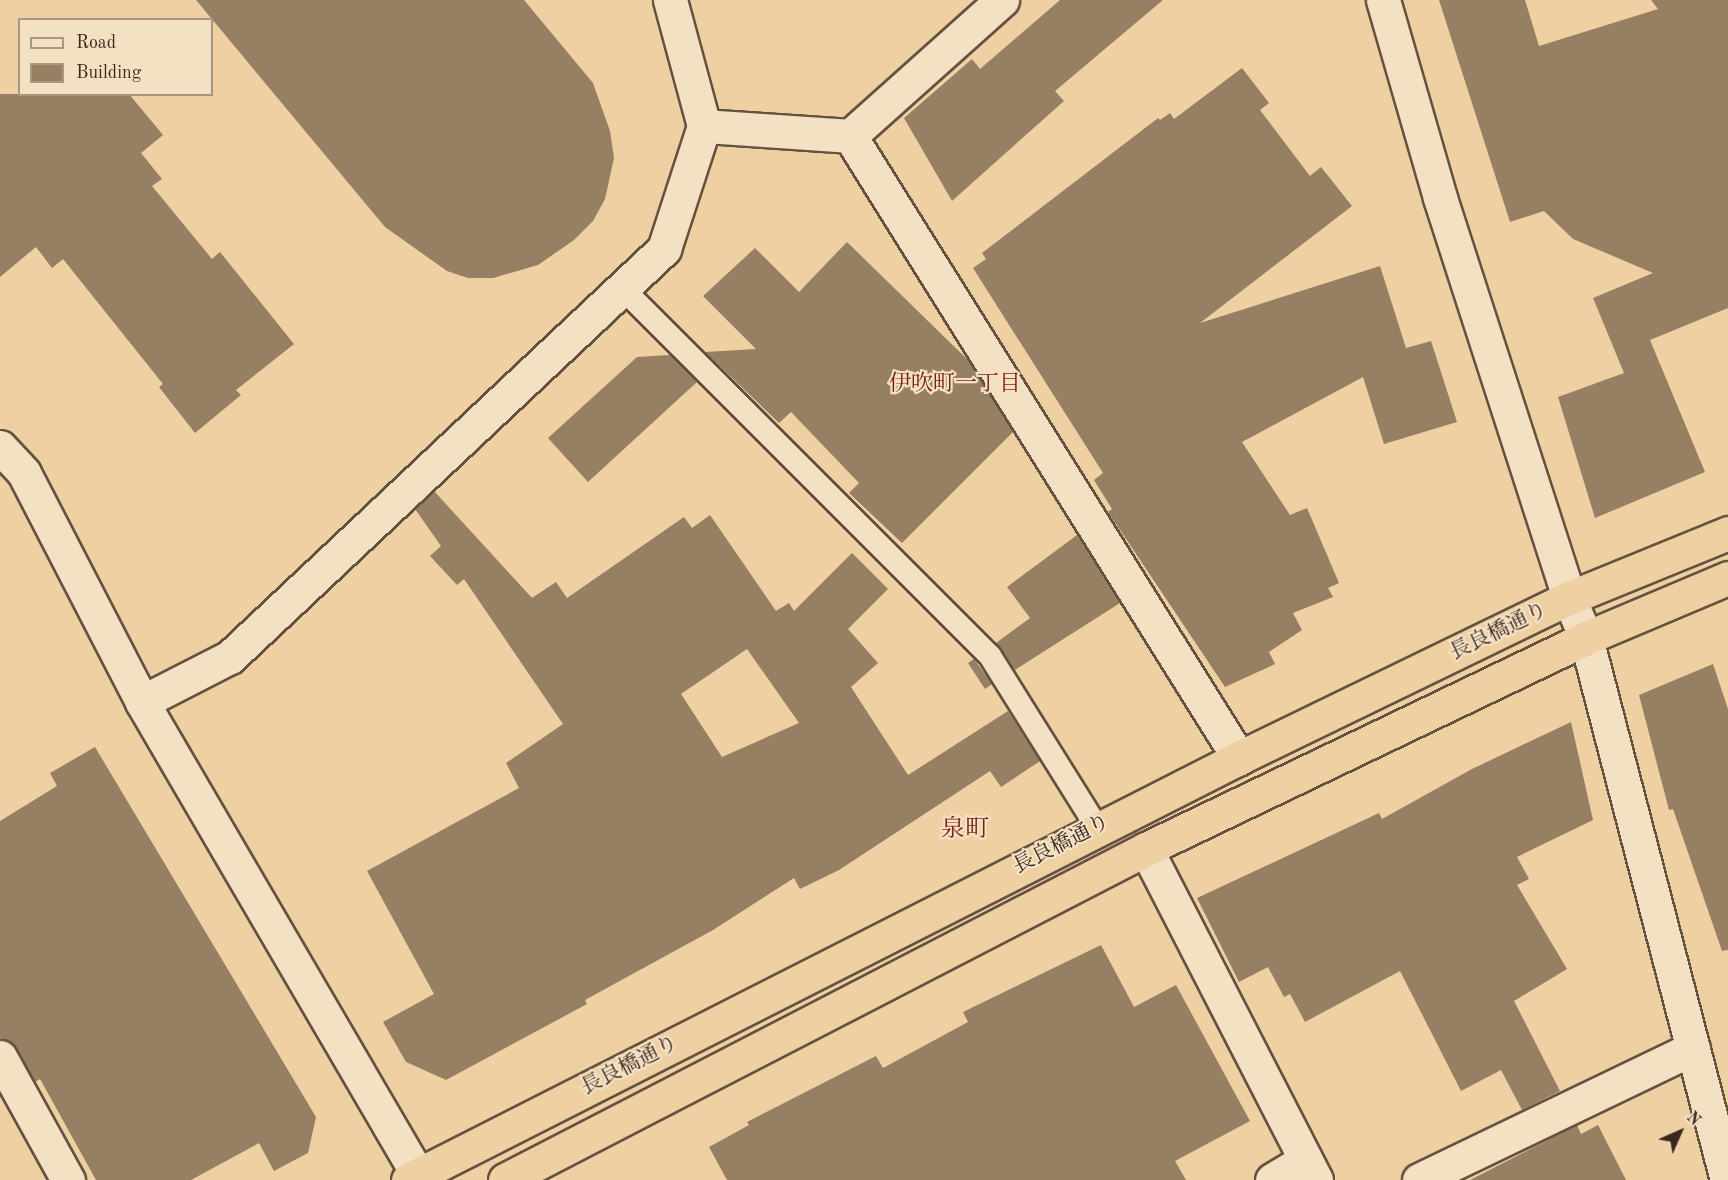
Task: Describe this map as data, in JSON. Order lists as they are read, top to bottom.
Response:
{
  "streets": {
    "highway": ["長良橋通り"]
  },
  "districts": ["伊吹町一丁目", "泉町"],
  "legend": ["Road", "Building"],
  "north": "top right"
}
